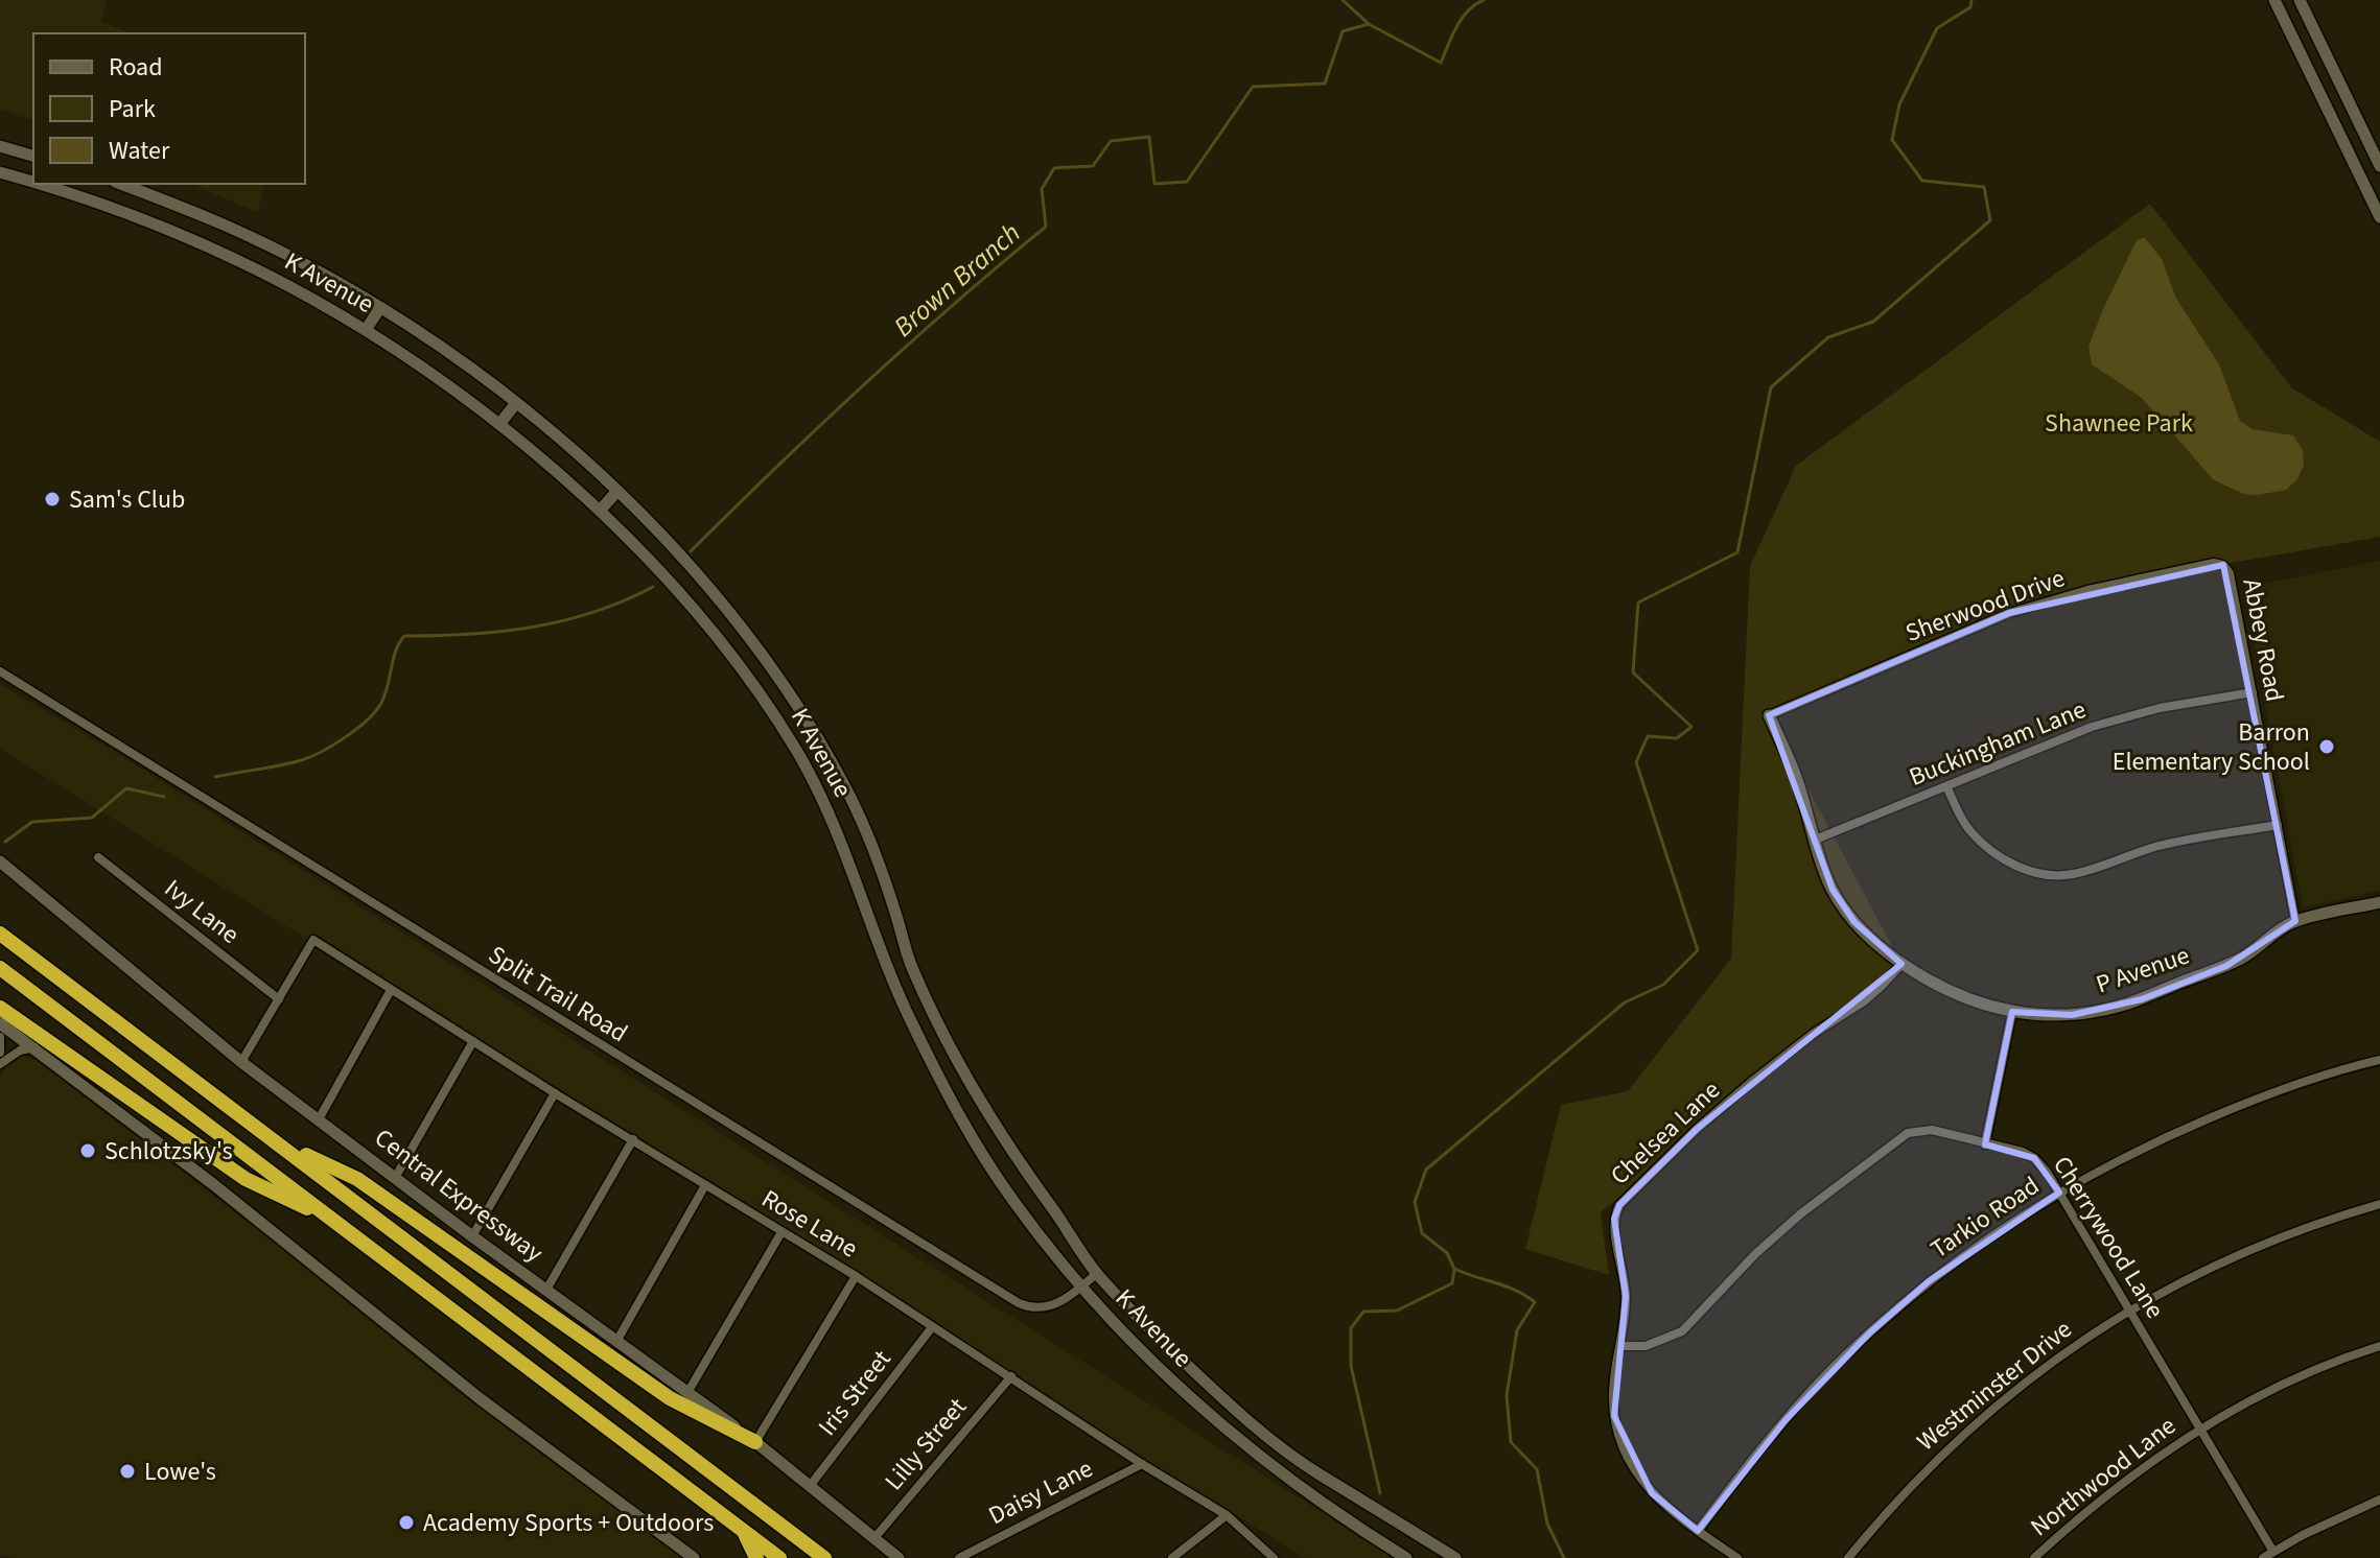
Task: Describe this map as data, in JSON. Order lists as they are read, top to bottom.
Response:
{
  "streets": {
    "main road": ["K Avenue", "P Avenue", "Central Expressway"],
    "street": [
      "Sherwood Drive",
      "Abbey Road",
      "Buckingham Lane",
      "Ivy Lane",
      "Split Trail Road",
      "Chelsea Lane",
      "Tarkio Road",
      "Rose Lane",
      "Cherrywood Lane",
      "Westminster Drive",
      "Iris Street",
      "Lilly Street",
      "Northwood Lane",
      "Daisy Lane"
    ]
  },
  "crossings": [
    ["K Avenue", "Split Trail Road"],
    ["Sherwood Drive", "Abbey Road"],
    ["Sherwood Drive", "P Avenue"],
    ["Abbey Road", "Buckingham Lane"],
    ["Abbey Road", "P Avenue"],
    ["Buckingham Lane", "P Avenue"],
    ["Ivy Lane", "Rose Lane"],
    ["P Avenue", "Chelsea Lane"],
    ["Chelsea Lane", "Tarkio Road"],
    ["Chelsea Lane", "Cherrywood Lane"],
    ["Central Expressway", "Iris Street"],
    ["Central Expressway", "Lilly Street"],
    ["Tarkio Road", "Cherrywood Lane"],
    ["Rose Lane", "Iris Street"],
    ["Rose Lane", "Lilly Street"],
    ["Rose Lane", "Daisy Lane"],
    ["Cherrywood Lane", "Westminster Drive"],
    ["Cherrywood Lane", "Northwood Lane"]
  ],
  "water": ["Brown Branch"],
  "parks": ["Shawnee Park"],
  "places": [
    "Sam's Club",
    "Barron Elementary School",
    "Schlotzsky's",
    "Lowe's",
    "Academy Sports + Outdoors"
  ],
  "legend": ["Road", "Park", "Water"]
}
